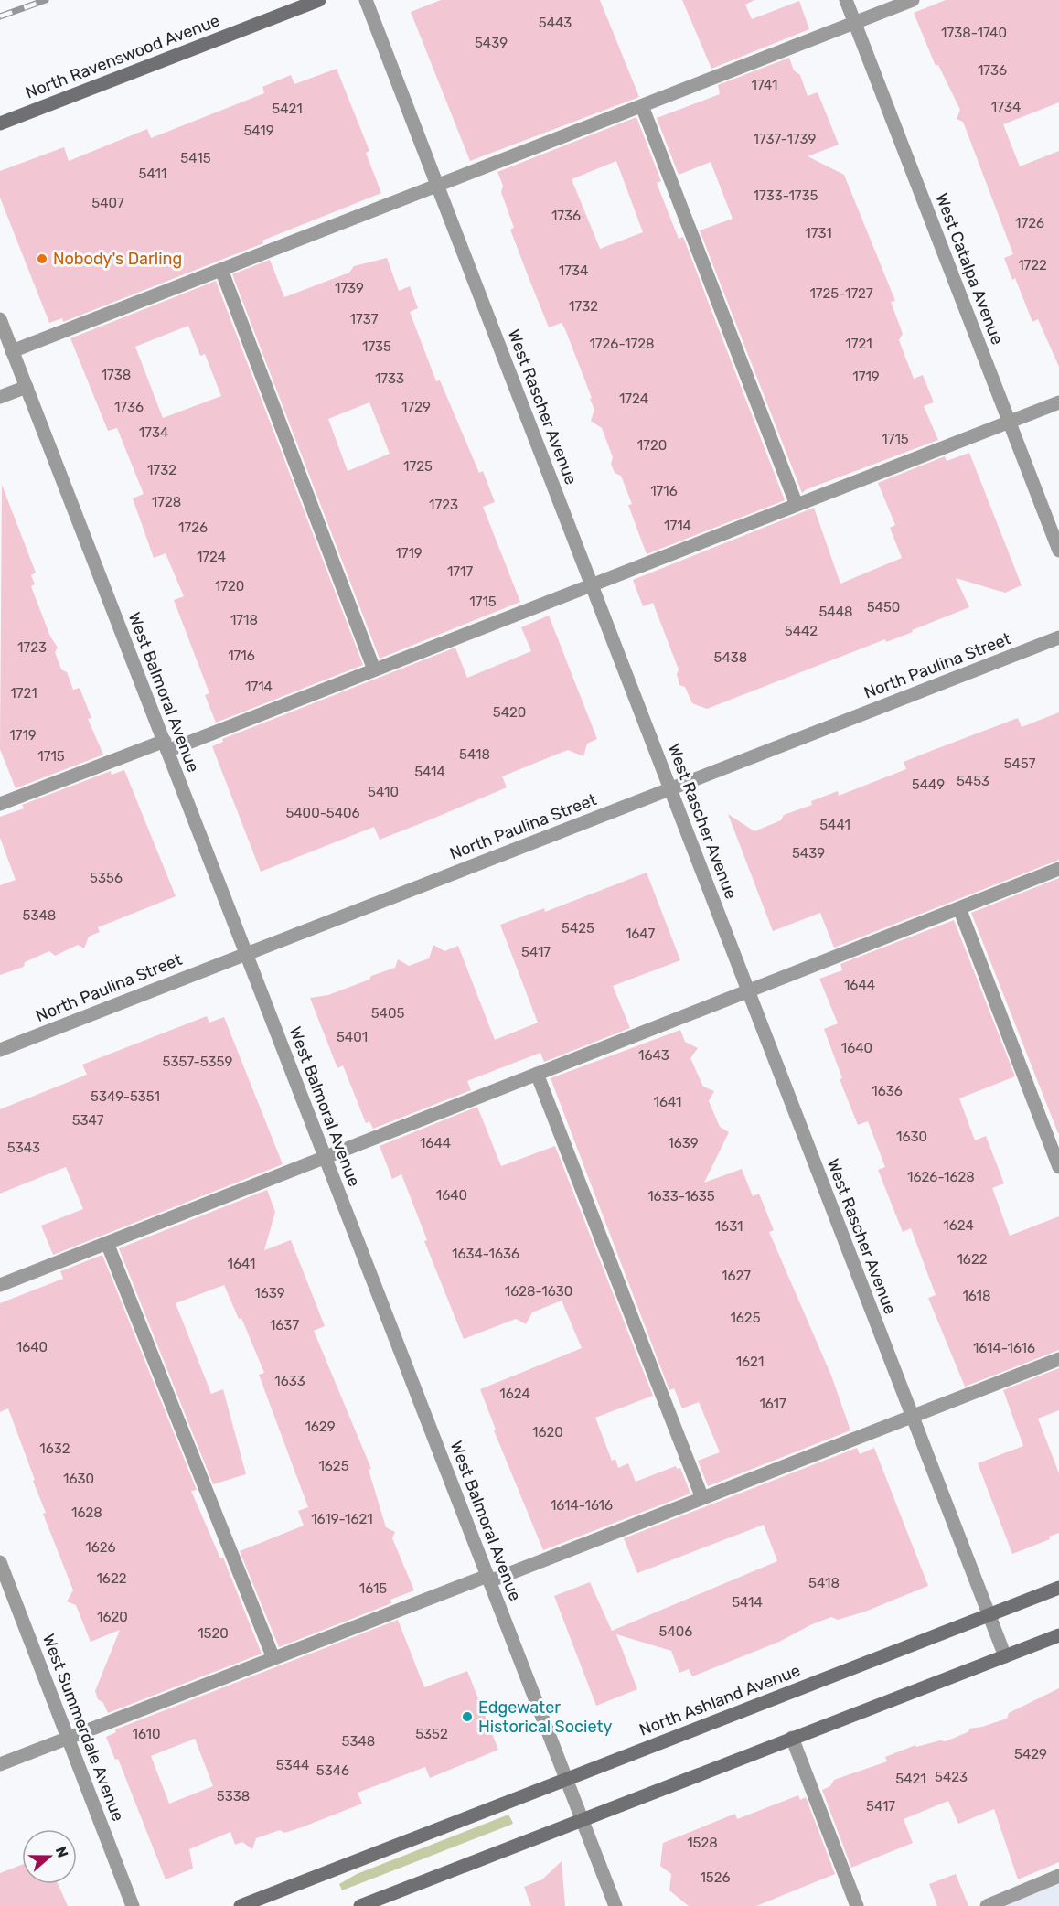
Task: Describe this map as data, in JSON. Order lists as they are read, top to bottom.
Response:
{
  "streets": {
    "main road": ["North Ravenswood Avenue", "North Ashland Avenue"],
    "street": [
      "West Catalpa Avenue",
      "West Rascher Avenue",
      "North Paulina Street",
      "West Balmoral Avenue",
      "West Summerdale Avenue"
    ]
  },
  "crossings": [
    ["West Rascher Avenue", "North Paulina Street"],
    ["West Rascher Avenue", "North Ashland Avenue"],
    ["North Paulina Street", "West Balmoral Avenue"],
    ["West Balmoral Avenue", "North Ashland Avenue"]
  ],
  "places": ["Nobody's Darling", "Edgewater Historical Society"],
  "house_numbers": [
    "5443",
    "1738-1740",
    "5439",
    "1736",
    "1741",
    "1734",
    "5421",
    "5419",
    "1737-1739",
    "5415",
    "5411",
    "1733-1735",
    "5407",
    "1736",
    "1726",
    "1731",
    "1722",
    "1734",
    "1739",
    "1725-1727",
    "1732",
    "1737",
    "1726-1728",
    "1721",
    "1735",
    "1738",
    "1719",
    "1733",
    "1724",
    "1736",
    "1729",
    "1734",
    "1715",
    "1720",
    "1725",
    "1732",
    "1716",
    "1728",
    "1723",
    "1714",
    "1726",
    "1719",
    "1724",
    "1717",
    "1720",
    "1715",
    "5450",
    "5448",
    "1718",
    "5442",
    "1723",
    "1716",
    "5438",
    "1714",
    "1721",
    "5420",
    "1719",
    "5418",
    "1715",
    "5457",
    "5414",
    "5453",
    "5449",
    "5410",
    "5400-5406",
    "5441",
    "5439",
    "5356",
    "5348",
    "5425",
    "1647",
    "5417",
    "1644",
    "5405",
    "5401",
    "1640",
    "1643",
    "5357-5359",
    "1636",
    "5349-5351",
    "1641",
    "5347",
    "1630",
    "1644",
    "1639",
    "5343",
    "1626-1628",
    "1640",
    "1633-1635",
    "1624",
    "1631",
    "1634-1636",
    "1622",
    "1641",
    "1627",
    "1628-1630",
    "1639",
    "1618",
    "1625",
    "1637",
    "1640",
    "1614-1616",
    "1621",
    "1633",
    "1624",
    "1617",
    "1629",
    "1620",
    "1632",
    "1625",
    "1630",
    "1614-1616",
    "1628",
    "1619-1621",
    "1626",
    "1622",
    "5418",
    "1615",
    "5414",
    "1620",
    "5406",
    "1520",
    "1610",
    "5352",
    "5348",
    "5429",
    "5344",
    "5346",
    "5423",
    "5421",
    "5338",
    "5417",
    "1528",
    "1526"
  ],
  "north": "right"
}
